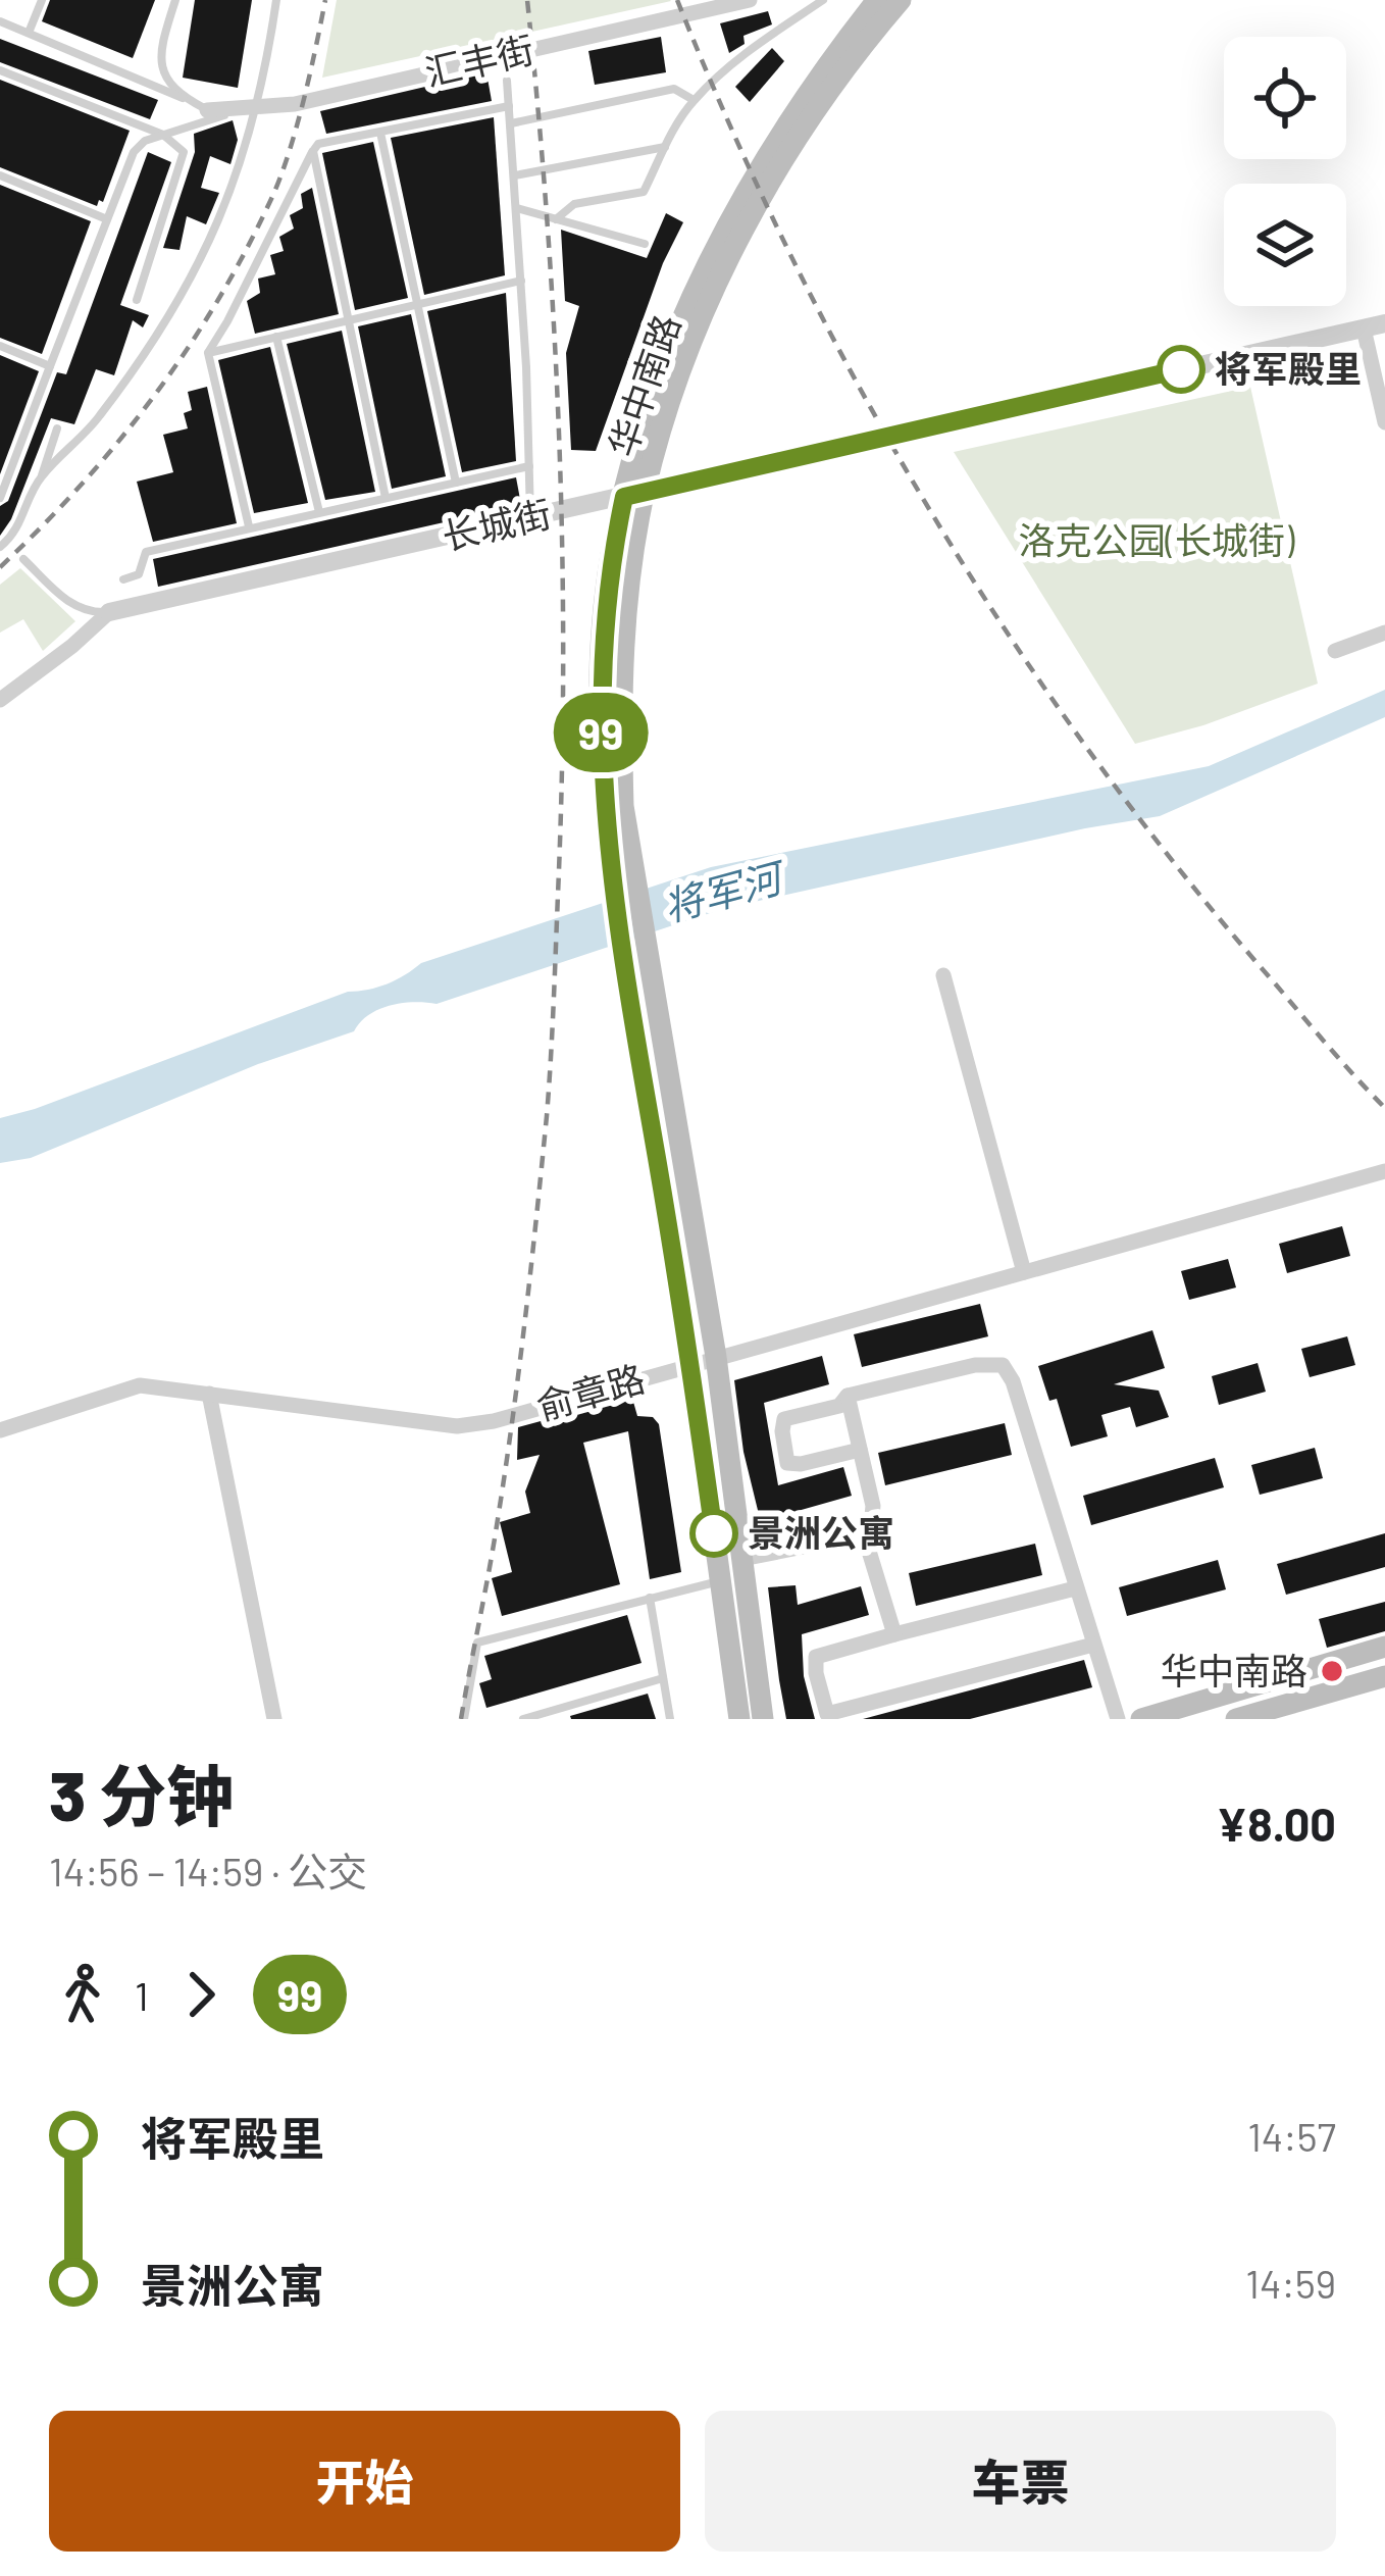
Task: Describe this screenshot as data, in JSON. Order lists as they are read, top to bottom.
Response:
{
  "streets": {
    "main road": ["华中南路"],
    "street": ["汇丰街", "长城街", "俞章路"]
  },
  "crossings": [
    ["华中南路", "长城街"],
    ["华中南路", "俞章路"]
  ],
  "water": ["将军河"],
  "parks": ["洛克公园(长城街)"],
  "places": ["将军殿里", "景洲公寓", "华中南路"],
  "lines": ["bus line 99"],
  "page": {
    "on_map": "99",
    "heading": ["3 分钟", "14:56 – 14:59 · 公交", "¥8.00"],
    "legs": ["1", "99"],
    "list": [
      {
        "name": "将军殿里",
        "value": "14:57"
      },
      {
        "name": "景洲公寓",
        "value": "14:59"
      }
    ],
    "buttons": ["开始", "车票"]
  }
}
